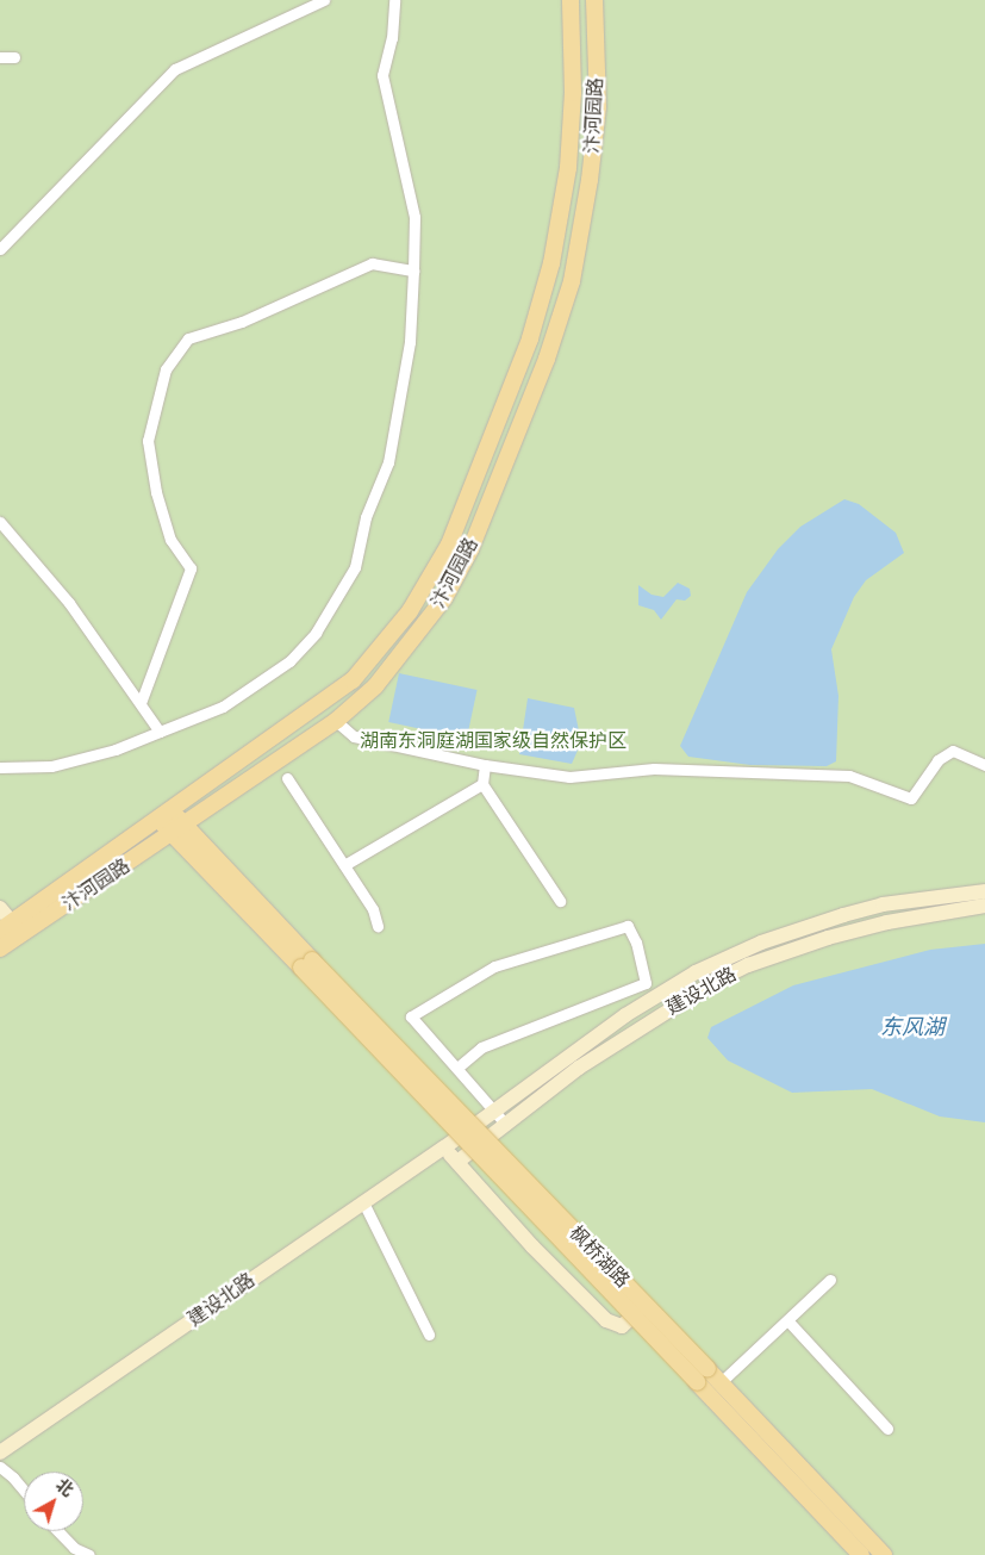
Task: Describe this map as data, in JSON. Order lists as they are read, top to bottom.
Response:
{
  "streets": {
    "main road": ["汴河园路", "建设北路", "枫桥湖路"]
  },
  "water": ["东风湖"],
  "parks": ["湖南东洞庭湖国家级自然保护区"],
  "north": "top right"
}
